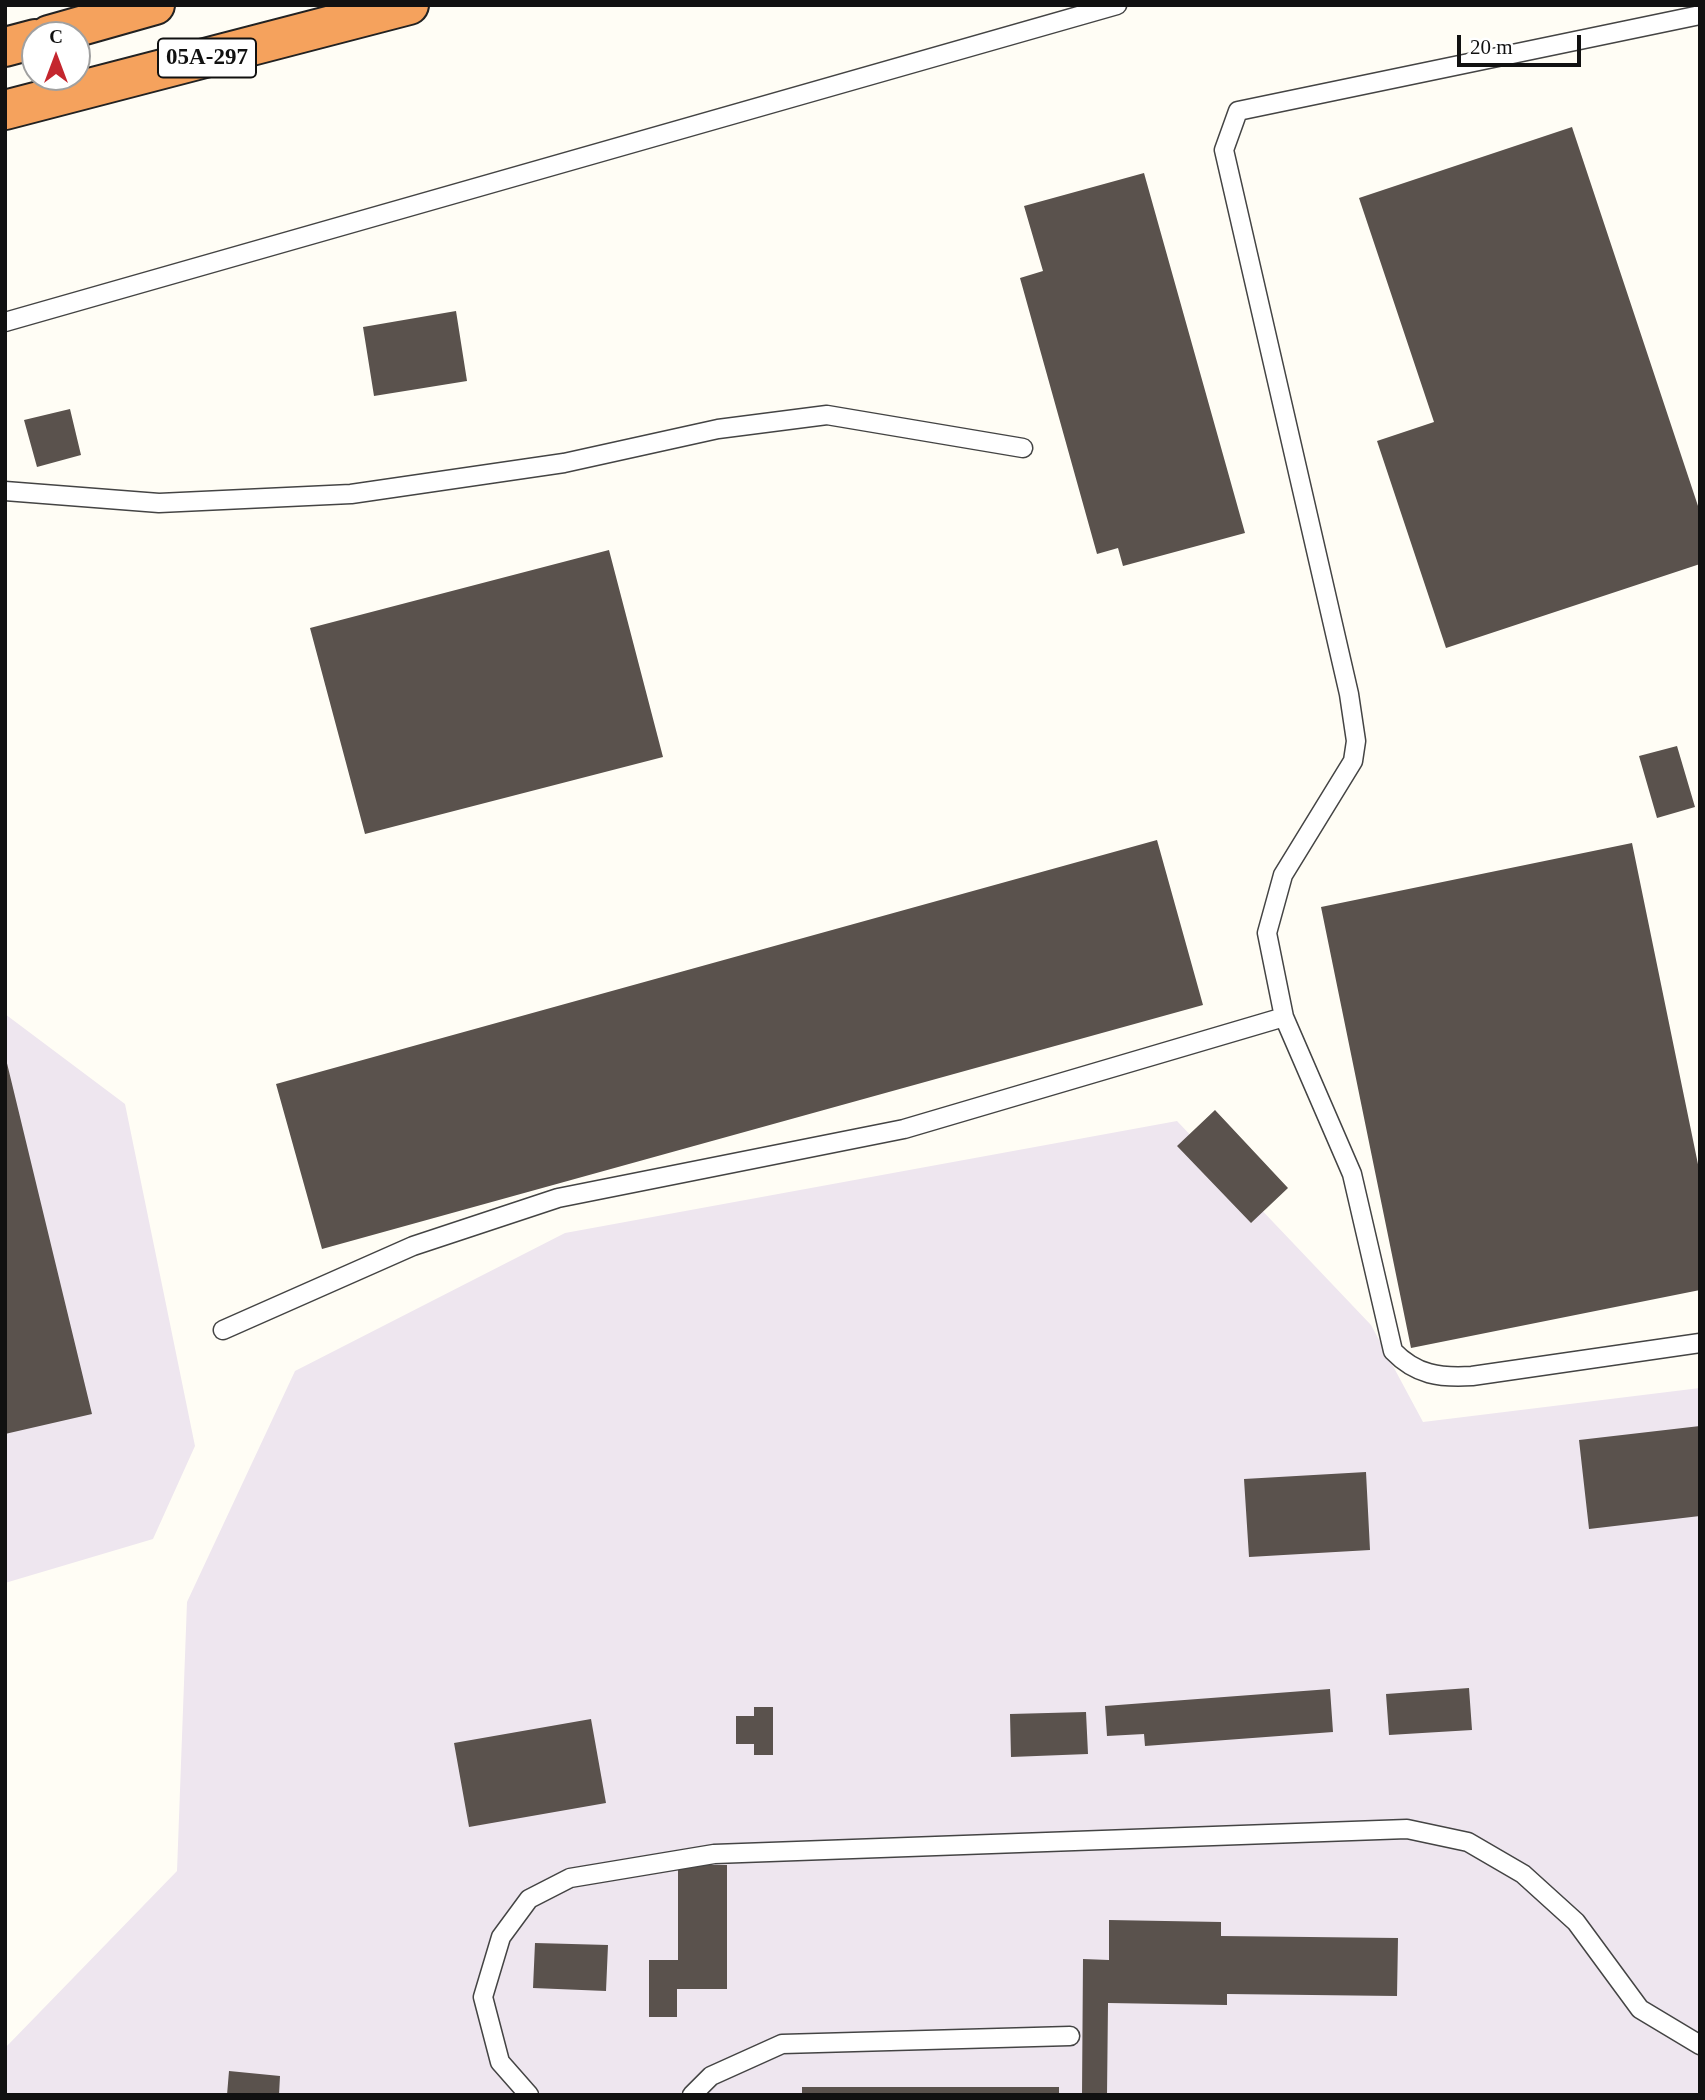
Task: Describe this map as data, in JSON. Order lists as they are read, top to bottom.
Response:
{
  "streets": {
    "highway": ["05А-297"]
  },
  "scale_bar": "20 m",
  "north": "top"
}
